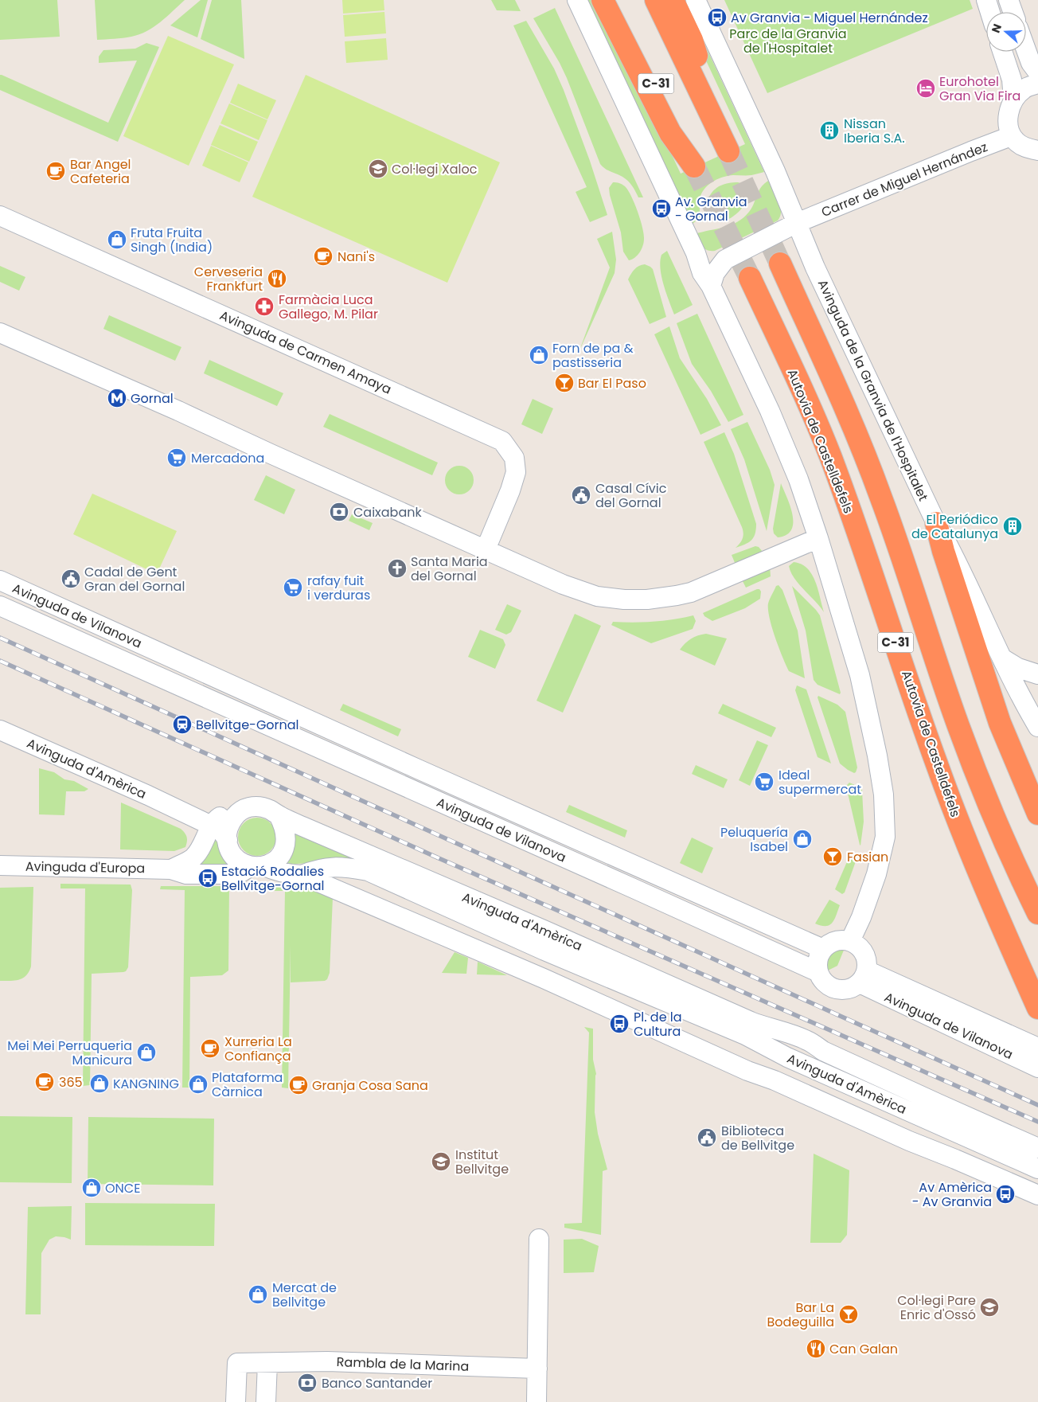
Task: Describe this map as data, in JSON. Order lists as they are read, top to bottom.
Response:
{
  "streets": {
    "highway": ["C-31", "Autovia de Castelldefels"],
    "street": [
      "Carrer de Miguel Hernández",
      "Avinguda de Carmen Amaya",
      "Avinguda de la Granvia de l'Hospitalet",
      "Avinguda de Vilanova",
      "Avinguda d'Amèrica",
      "Avinguda d'Europa",
      "Rambla de la Marina"
    ]
  },
  "crossings": [
    ["Carrer de Miguel Hernández", "Avinguda de la Granvia de l'Hospitalet"],
    ["Avinguda d'Amèrica", "Avinguda d'Europa"]
  ],
  "parks": ["Parc de la Granvia de l'Hospitalet"],
  "places": {
    "bus stop": [
      "Av Granvia - Miguel Hernández",
      "Av. Granvia - Gornal",
      "Estació Rodalies Bellvitge-Gornal",
      "Pl. de la Cultura",
      "Av Amèrica - Av Granvia"
    ],
    "hotel": ["Eurohotel Gran Via Fira"],
    "building": ["Nissan Iberia S.A.", "El Periódico de Catalunya"],
    "school or university": ["Col·legi Xaloc", "Institut Bellvitge", "Col·legi Pare Enric d'Ossó"],
    "cafe": [
      "Bar Angel Cafeteria",
      "Nani's",
      "Xurreria La Confiança",
      "365",
      "Granja Cosa Sana"
    ],
    "shop": [
      "Fruta Fruita Singh (India)",
      "Forn de pa & pastisseria",
      "Peluquería Isabel",
      "Mei Mei Perruqueria Manicura",
      "KANGNING",
      "Plataforma Càrnica",
      "ONCE",
      "Mercat de Bellvitge"
    ],
    "restaurant": ["Cerveseria Frankfurt", "Can Galan"],
    "pharmacy": ["Farmàcia Luca Gallego, M. Pilar"],
    "bar": ["Bar El Paso", "Fasian", "Bar La Bodeguilla"],
    "metro station": ["Gornal"],
    "supermarket": ["Mercadona", "rafay fuit i verduras", "Ideal supermercat"],
    "public building": ["Casal Cívic del Gornal", "Cadal de Gent Gran del Gornal", "Biblioteca de Bellvitge"],
    "bank": ["Caixabank", "Banco Santander"],
    "church": ["Santa Maria del Gornal"],
    "station": ["Bellvitge-Gornal"]
  },
  "north": "left"
}
